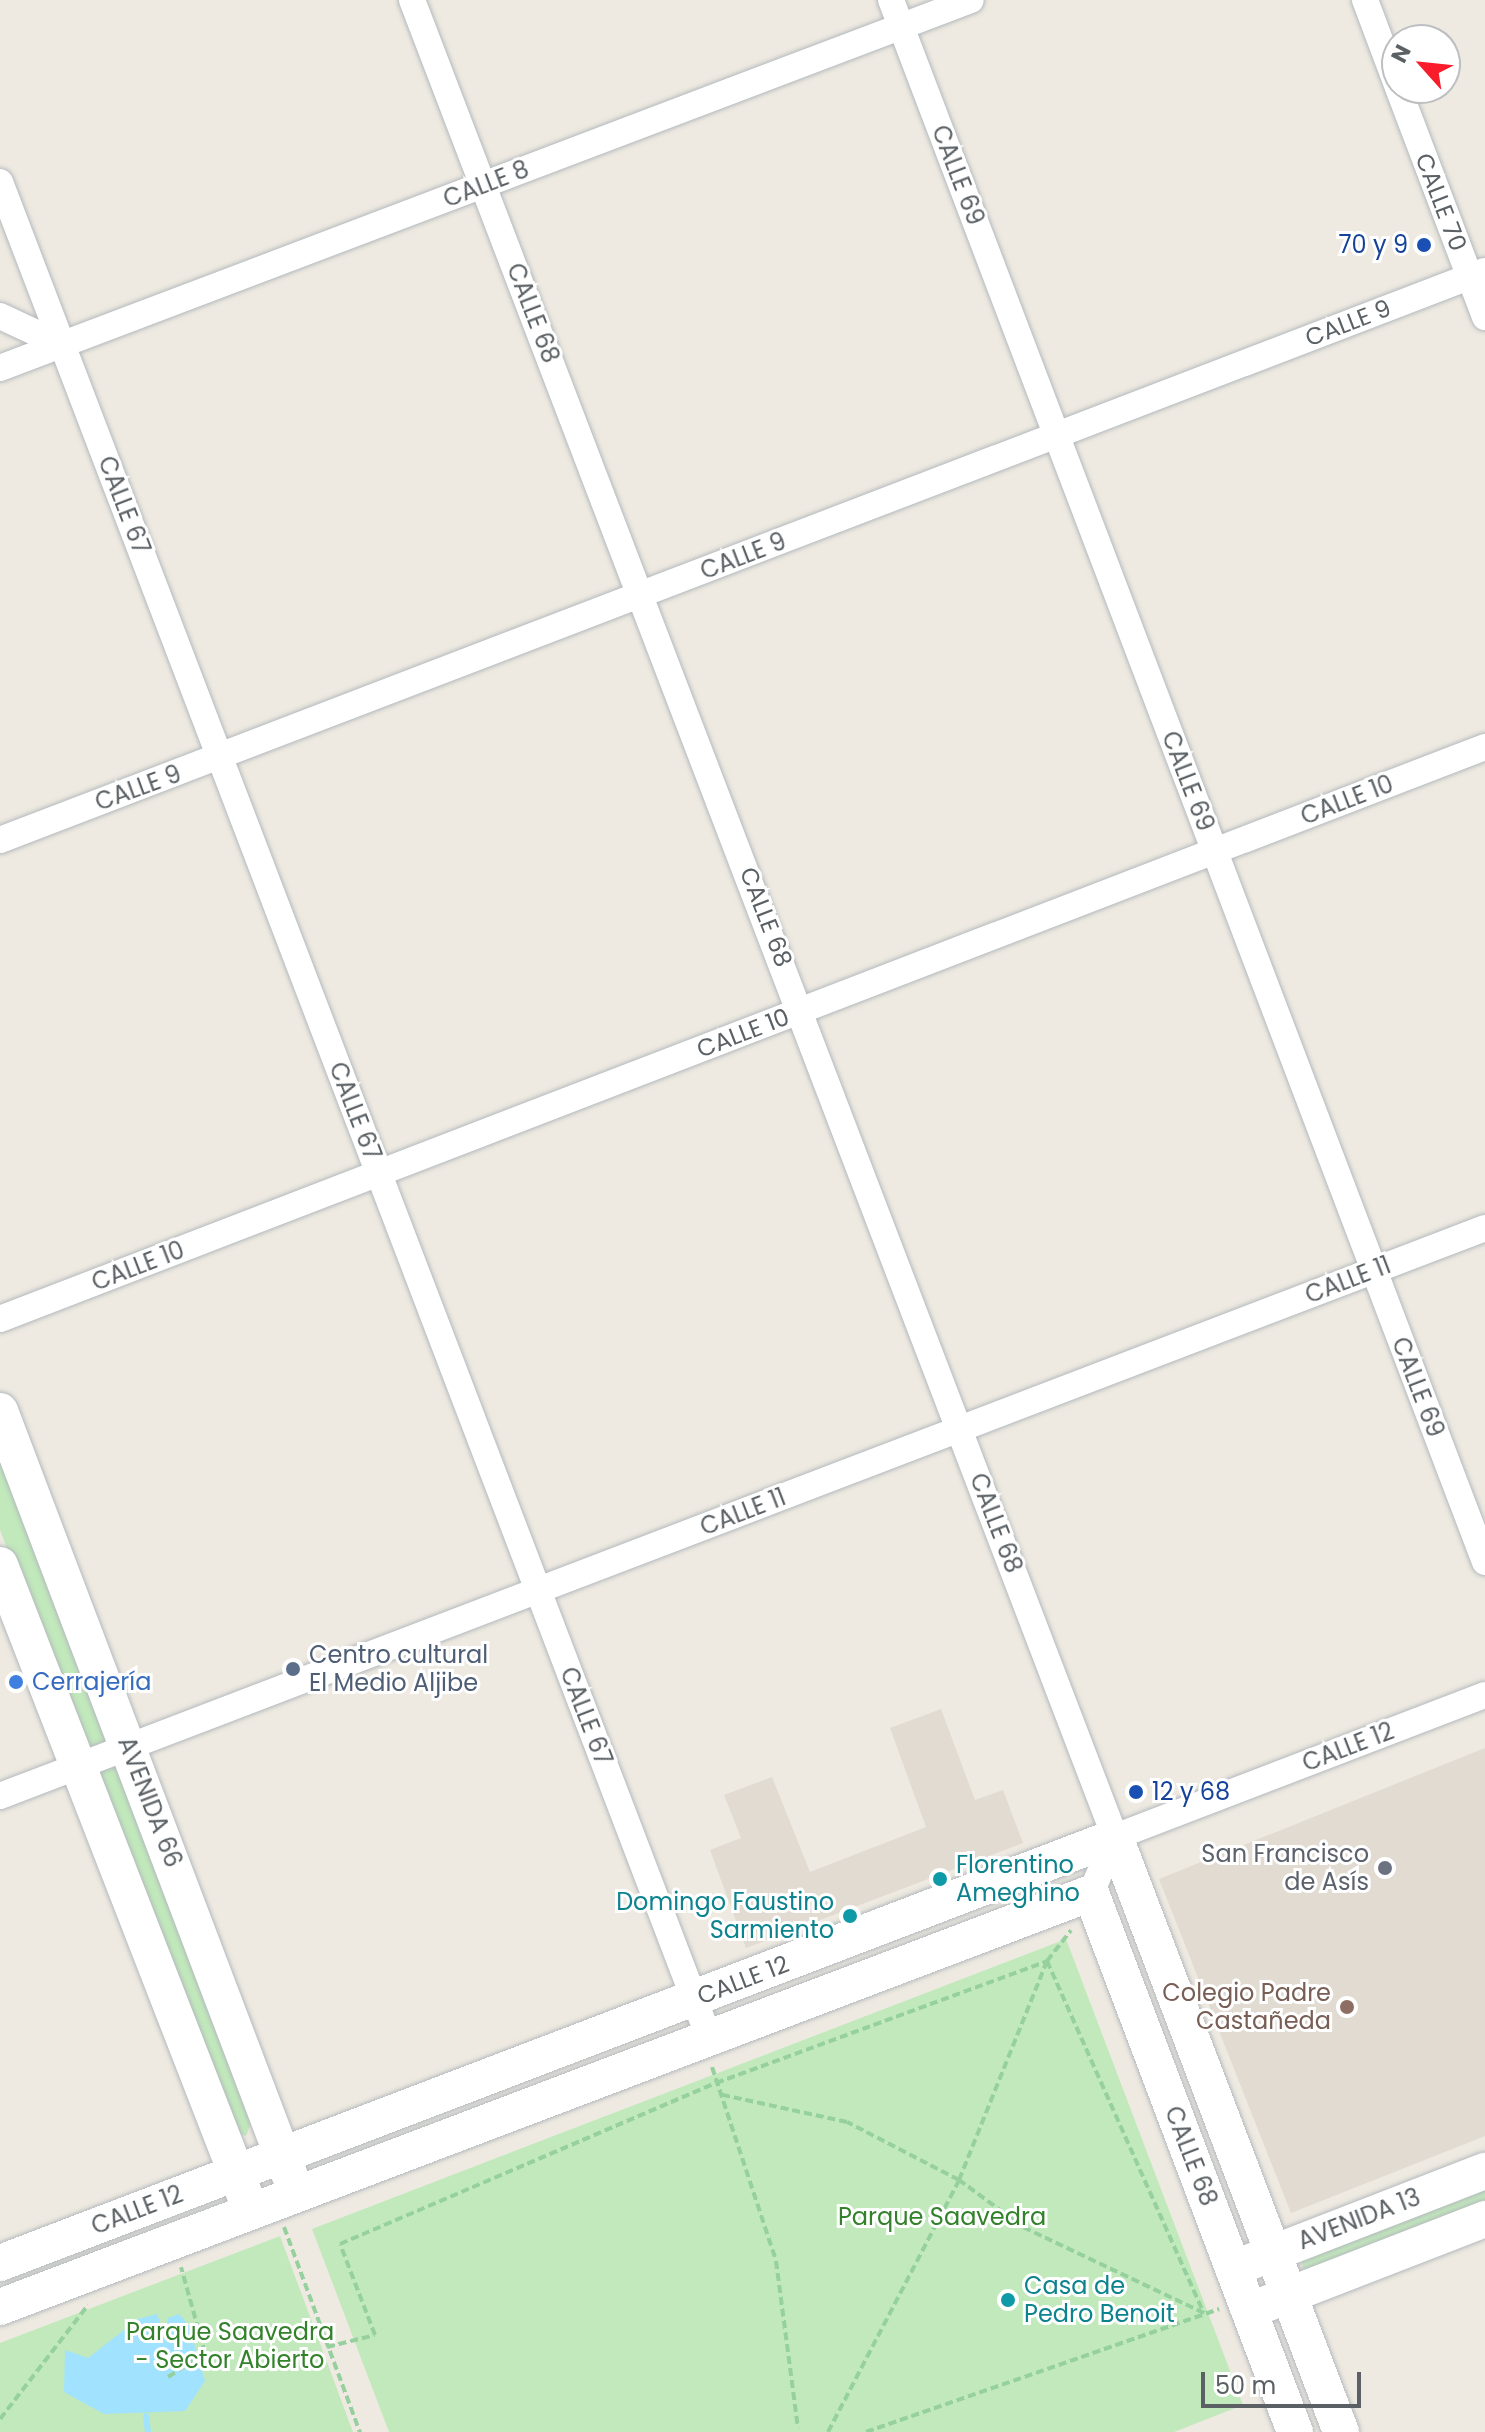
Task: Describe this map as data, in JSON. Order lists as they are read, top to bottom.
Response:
{
  "streets": {
    "main road": [
      "CALLE 68",
      "CALLE 12",
      "AVENIDA 66",
      "AVENIDA 13"
    ],
    "street": [
      "CALLE 69",
      "CALLE 8",
      "CALLE 70",
      "CALLE 9",
      "CALLE 67",
      "CALLE 10",
      "CALLE 11"
    ]
  },
  "crossings": [
    ["CALLE 69", "CALLE 8"],
    ["CALLE 69", "CALLE 9"],
    ["CALLE 69", "CALLE 10"],
    ["CALLE 69", "CALLE 11"],
    ["CALLE 8", "CALLE 68"],
    ["CALLE 8", "CALLE 67"],
    ["CALLE 70", "CALLE 9"],
    ["CALLE 68", "CALLE 9"],
    ["CALLE 68", "CALLE 10"],
    ["CALLE 68", "CALLE 11"],
    ["CALLE 68", "CALLE 12"],
    ["CALLE 68", "AVENIDA 13"],
    ["CALLE 9", "CALLE 67"],
    ["CALLE 67", "CALLE 10"],
    ["CALLE 67", "CALLE 11"],
    ["CALLE 67", "CALLE 12"],
    ["CALLE 11", "AVENIDA 66"],
    ["CALLE 12", "AVENIDA 66"]
  ],
  "parks": ["Parque Saavedra", "Parque Saavedra - Sector Abierto"],
  "places": [
    "70 y 9",
    "Centro cultural El Medio Aljibe",
    "Cerrajería",
    "12 y 68",
    "San Francisco de Asís",
    "Florentino Ameghino",
    "Domingo Faustino Sarmiento",
    "Colegio Padre Castañeda",
    "Casa de Pedro Benoit"
  ],
  "scale_bar": "50 m",
  "north": "top left"
}
